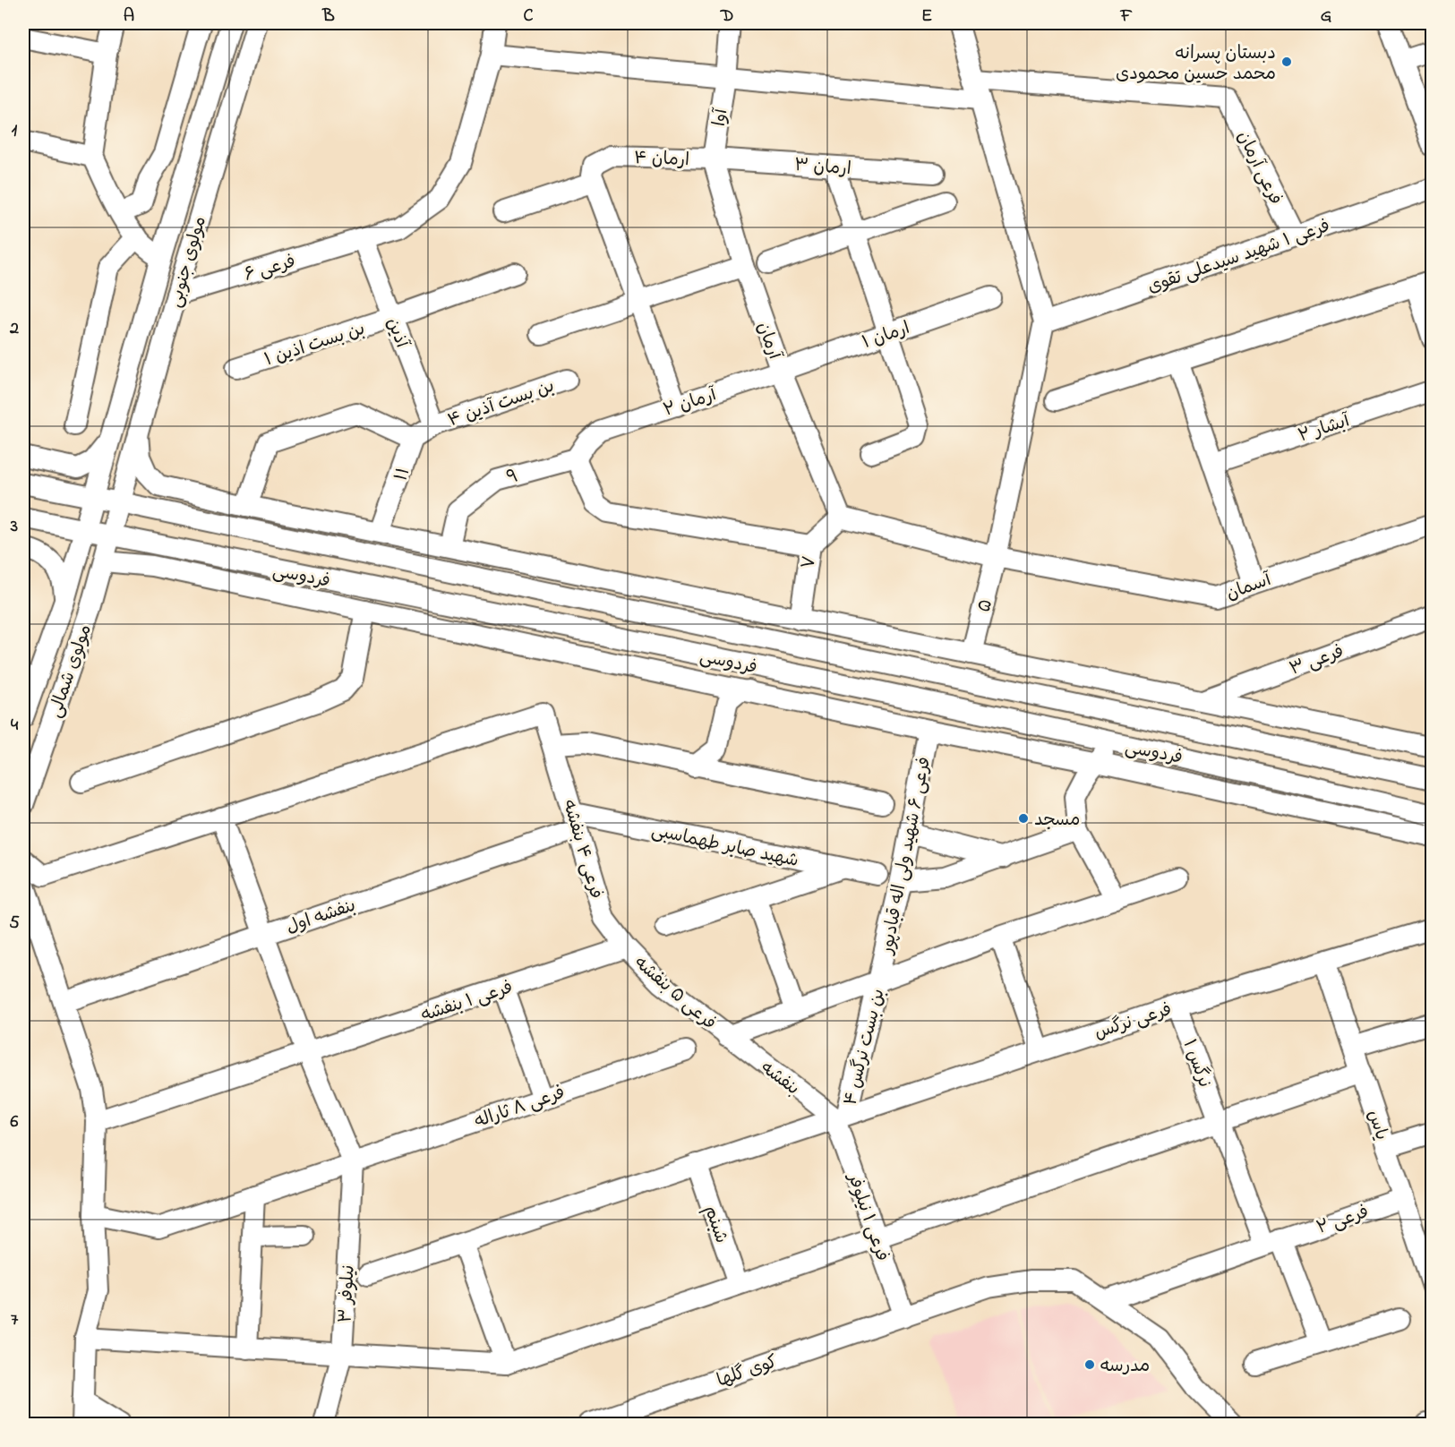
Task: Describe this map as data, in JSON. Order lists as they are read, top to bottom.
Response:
{
  "streets": {
    "street": [
      "آوا",
      "ارمان ۴",
      "ارمان ۳",
      "فرعی آرمان",
      "فرعی ۱ شهید سیدعلی تقوی",
      "مولوی جنوبی",
      "فرعی ۶",
      "آذین",
      "ارمان ۱",
      "آرمان",
      "بن بست اذین ۱",
      "آرمان ۲",
      "بن بست آذین ۴",
      "آبشار ۲",
      "۱۱",
      "۹",
      "۷",
      "فردوسی",
      "آسمان",
      "۵",
      "فرعی ۳",
      "مولوی شمالی",
      "شهید صابر طهماسبی",
      "فرعی ۴ بنفشه",
      "فرعی ۶ شهید ولی اله قبادپور",
      "بنفشه اول",
      "فرعی ۵ بنفشه",
      "فرعی ۱ بنفشه",
      "فرعی نرگس",
      "بن بست نرگس ۴",
      "نرگس ۱",
      "بنفشه",
      "فرعی ۸ ثاراله",
      "یاس",
      "فرعی ۱ نیلوفر",
      "فرعی ۲",
      "شبنم",
      "نیلوفر ۳",
      "کوی گلها"
    ]
  },
  "crossings": [
    ["آوا", "ارمان ۴"],
    ["آوا", "ارمان ۳"],
    ["آوا", "آرمان"],
    ["ارمان ۴", "ارمان ۳"],
    ["ارمان ۴", "آرمان"],
    ["ارمان ۳", "آرمان"],
    ["فرعی آرمان", "فرعی ۱ شهید سیدعلی تقوی"],
    ["فرعی ۱ شهید سیدعلی تقوی", "۵"],
    ["مولوی جنوبی", "فرعی ۶"],
    ["مولوی جنوبی", "فردوسی"],
    ["مولوی جنوبی", "مولوی شمالی"],
    ["فرعی ۶", "آذین"],
    ["آذین", "بن بست اذین ۱"],
    ["آذین", "بن بست آذین ۴"],
    ["ارمان ۱", "آرمان"],
    ["ارمان ۱", "آرمان ۲"],
    ["آرمان", "آرمان ۲"],
    ["آرمان", "۷"],
    ["آرمان", "آسمان"],
    ["آرمان ۲", "۹"],
    ["۷", "آسمان"],
    ["فردوسی", "مولوی شمالی"],
    ["آسمان", "۵"],
    ["شهید صابر طهماسبی", "فرعی ۴ بنفشه"],
    ["شهید صابر طهماسبی", "بنفشه اول"],
    ["فرعی ۴ بنفشه", "بنفشه اول"],
    ["فرعی ۴ بنفشه", "فرعی ۵ بنفشه"],
    ["فرعی ۴ بنفشه", "فرعی ۱ بنفشه"],
    ["فرعی ۶ شهید ولی اله قبادپور", "بن بست نرگس ۴"],
    ["فرعی ۵ بنفشه", "فرعی ۱ بنفشه"],
    ["فرعی ۵ بنفشه", "بنفشه"],
    ["فرعی نرگس", "بن بست نرگس ۴"],
    ["فرعی نرگس", "نرگس ۱"],
    ["فرعی نرگس", "بنفشه"],
    ["فرعی نرگس", "یاس"],
    ["فرعی نرگس", "فرعی ۱ نیلوفر"],
    ["فرعی نرگس", "شبنم"],
    ["بن بست نرگس ۴", "بنفشه"],
    ["بن بست نرگس ۴", "فرعی ۱ نیلوفر"],
    ["نرگس ۱", "فرعی ۲"],
    ["بنفشه", "فرعی ۱ نیلوفر"],
    ["فرعی ۸ ثاراله", "نیلوفر ۳"],
    ["یاس", "فرعی ۲"],
    ["فرعی ۱ نیلوفر", "کوی گلها"],
    ["فرعی ۲", "کوی گلها"]
  ],
  "places": ["دبستان پسرانه محمد حسین محمودی", "مسجد", "مدرسه"],
  "grid": {
    "columns": [
      "A",
      "B",
      "C",
      "D",
      "E",
      "F",
      "G"
    ],
    "rows": [
      "1",
      "2",
      "3",
      "4",
      "5",
      "6",
      "7"
    ]
  }
}
